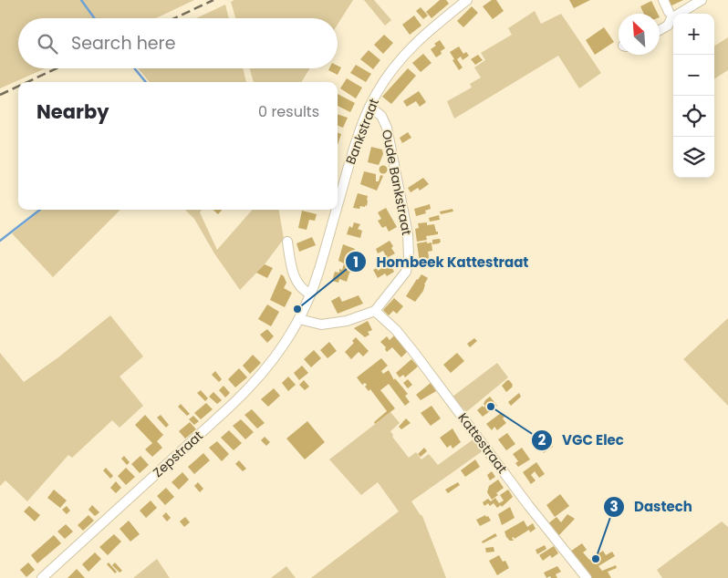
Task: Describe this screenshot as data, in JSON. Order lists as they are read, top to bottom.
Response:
{
  "streets": {
    "street": [
      "Bankstraat",
      "Oude Bankstraat",
      "Kattestraat",
      "Zepstraat"
    ]
  },
  "crossings": [
    ["Bankstraat", "Oude Bankstraat"],
    ["Bankstraat", "Zepstraat"],
    ["Oude Bankstraat", "Kattestraat"]
  ],
  "places": ["Hombeek Kattestraat", "VGC Elec", "Dastech"],
  "north": "top left",
  "page": {
    "map_buttons": ["+", "−"],
    "search": "Search here",
    "heading": ["Nearby", "0 results"]
  }
}
